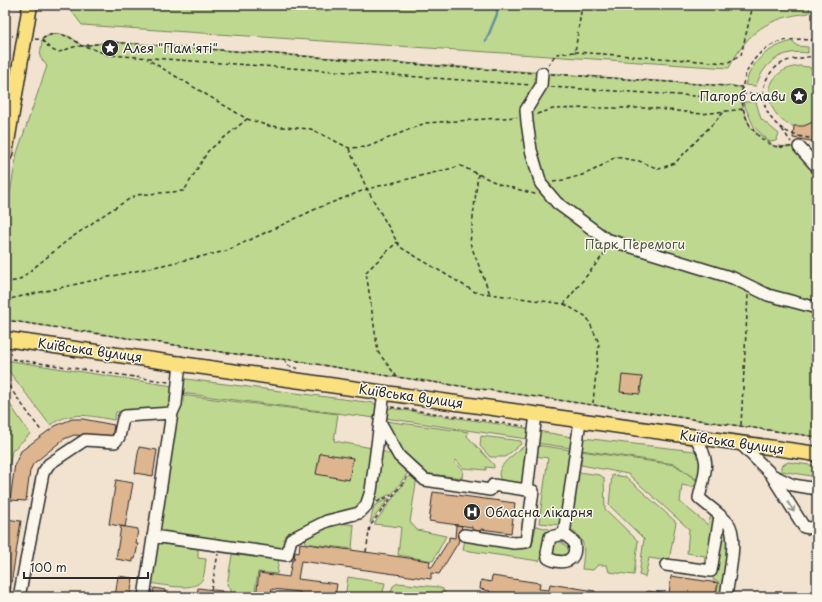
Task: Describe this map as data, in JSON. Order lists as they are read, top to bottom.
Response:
{
  "streets": {
    "main road": ["Київська вулиця"]
  },
  "parks": ["Парк Перемоги"],
  "places": {
    "place": ["Алея \"Пам'яті\"", "Пагорб слави"],
    "hospital": ["Обласна лікарня"]
  },
  "scale_bar": "100 m"
}
